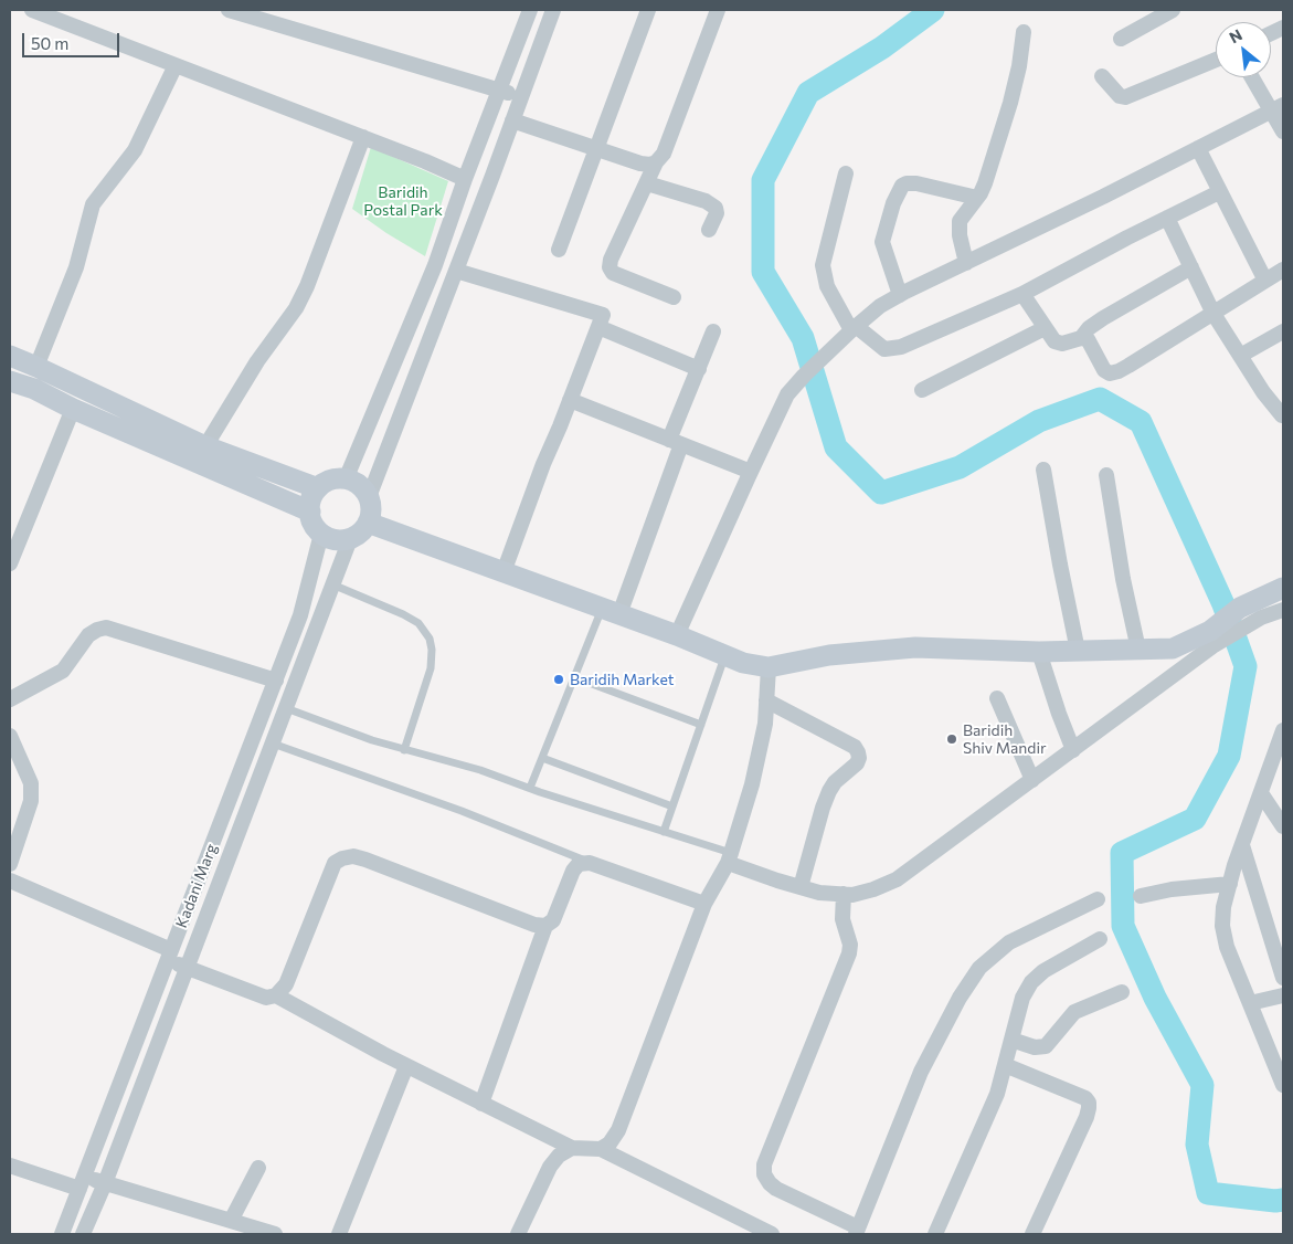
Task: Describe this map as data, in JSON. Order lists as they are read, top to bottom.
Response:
{
  "streets": {
    "street": ["Kadani Marg"]
  },
  "parks": ["Baridih Postal Park"],
  "places": ["Baridih Market", "Baridih Shiv Mandir"],
  "scale_bar": "50 m",
  "north": "top left"
}
